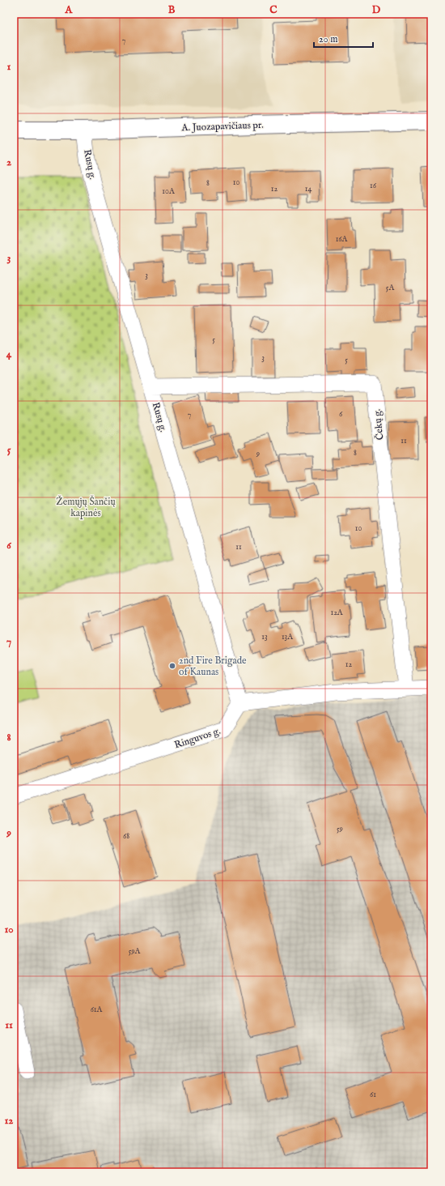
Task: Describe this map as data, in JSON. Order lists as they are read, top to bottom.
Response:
{
  "streets": {
    "main road": ["A. Juozapavičiaus pr."],
    "street": ["Rusų g.", "Čekų g.", "Ringuvos g."]
  },
  "crossings": [
    ["A. Juozapavičiaus pr.", "Rusų g."],
    ["Rusų g.", "Čekų g."],
    ["Rusų g.", "Ringuvos g."]
  ],
  "parks": ["Žemųjų Šančių kapinės"],
  "places": ["2nd Fire Brigade of Kaunas"],
  "house_numbers": [
    "7",
    "10",
    "8",
    "16",
    "12",
    "14",
    "10A",
    "16A",
    "3",
    "5A",
    "5",
    "3",
    "5",
    "6",
    "7",
    "11",
    "8",
    "9",
    "10",
    "11",
    "12A",
    "13",
    "13A",
    "12",
    "59",
    "68",
    "59A",
    "61A",
    "61"
  ],
  "scale_bar": "20 m",
  "grid": {
    "columns": [
      "A",
      "B",
      "C",
      "D"
    ],
    "rows": [
      "1",
      "2",
      "3",
      "4",
      "5",
      "6",
      "7",
      "8",
      "9",
      "10",
      "11",
      "12"
    ]
  }
}
